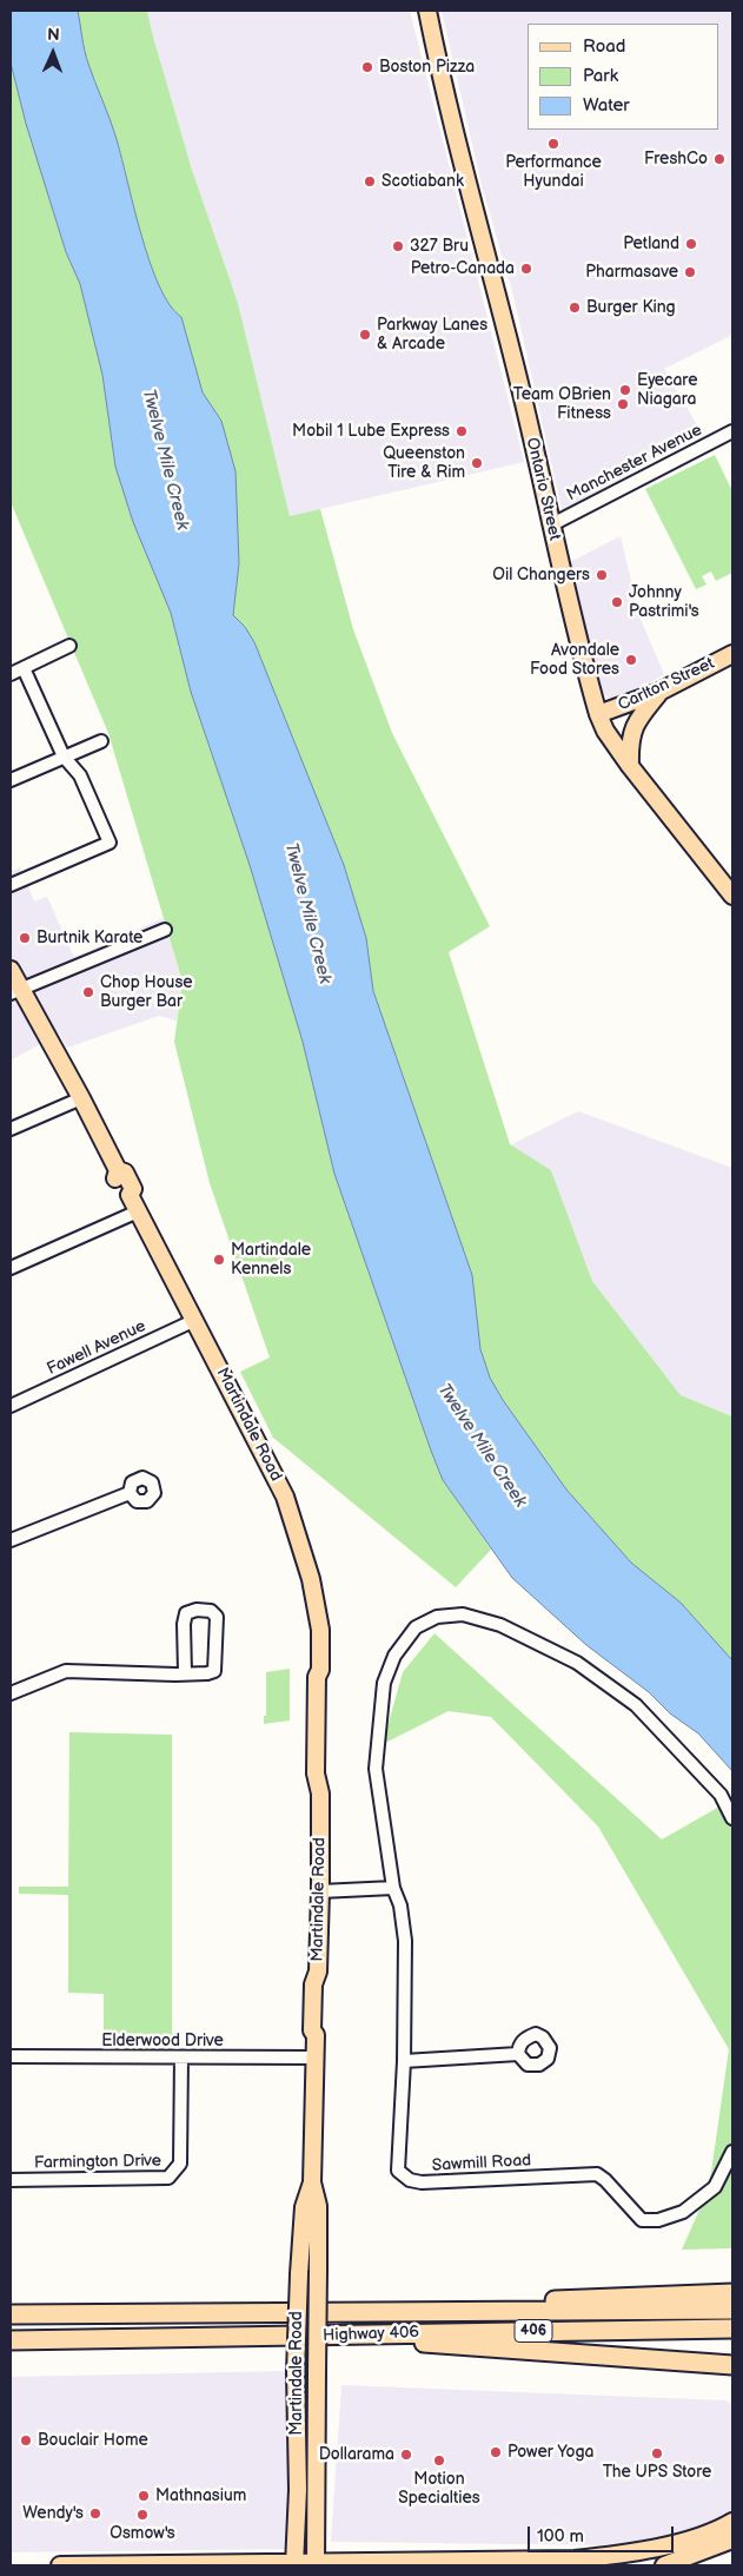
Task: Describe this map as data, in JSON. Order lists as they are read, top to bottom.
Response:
{
  "streets": {
    "highway": ["406", "Highway 406"],
    "main road": ["Ontario Street", "Carlton Street", "Martindale Road"],
    "street": [
      "Manchester Avenue",
      "Fawell Avenue",
      "Elderwood Drive",
      "Farmington Drive",
      "Sawmill Road"
    ]
  },
  "crossings": [
    ["Manchester Avenue", "Ontario Street"],
    ["Ontario Street", "Carlton Street"],
    ["Fawell Avenue", "Martindale Road"],
    ["Martindale Road", "Elderwood Drive"],
    ["Elderwood Drive", "Farmington Drive"]
  ],
  "water": ["Twelve Mile Creek"],
  "places": [
    "Boston Pizza",
    "Performance Hyundai",
    "FreshCo",
    "Scotiabank",
    "Petland",
    "327 Bru",
    "Petro-Canada",
    "Pharmasave",
    "Burger King",
    "Parkway Lanes & Arcade",
    "Eyecare Niagara",
    "Team OBrien Fitness",
    "Mobil 1 Lube Express",
    "Queenston Tire & Rim",
    "Oil Changers",
    "Johnny Pastrimi's",
    "Avondale Food Stores",
    "Burtnik Karate",
    "Chop House Burger Bar",
    "Martindale Kennels",
    "Bouclair Home",
    "Power Yoga",
    "The UPS Store",
    "Dollarama",
    "Motion Specialties",
    "Mathnasium",
    "Wendy's",
    "Osmow's"
  ],
  "legend": ["Road", "Park", "Water"],
  "scale_bar": "100 m",
  "north": "top"
}
